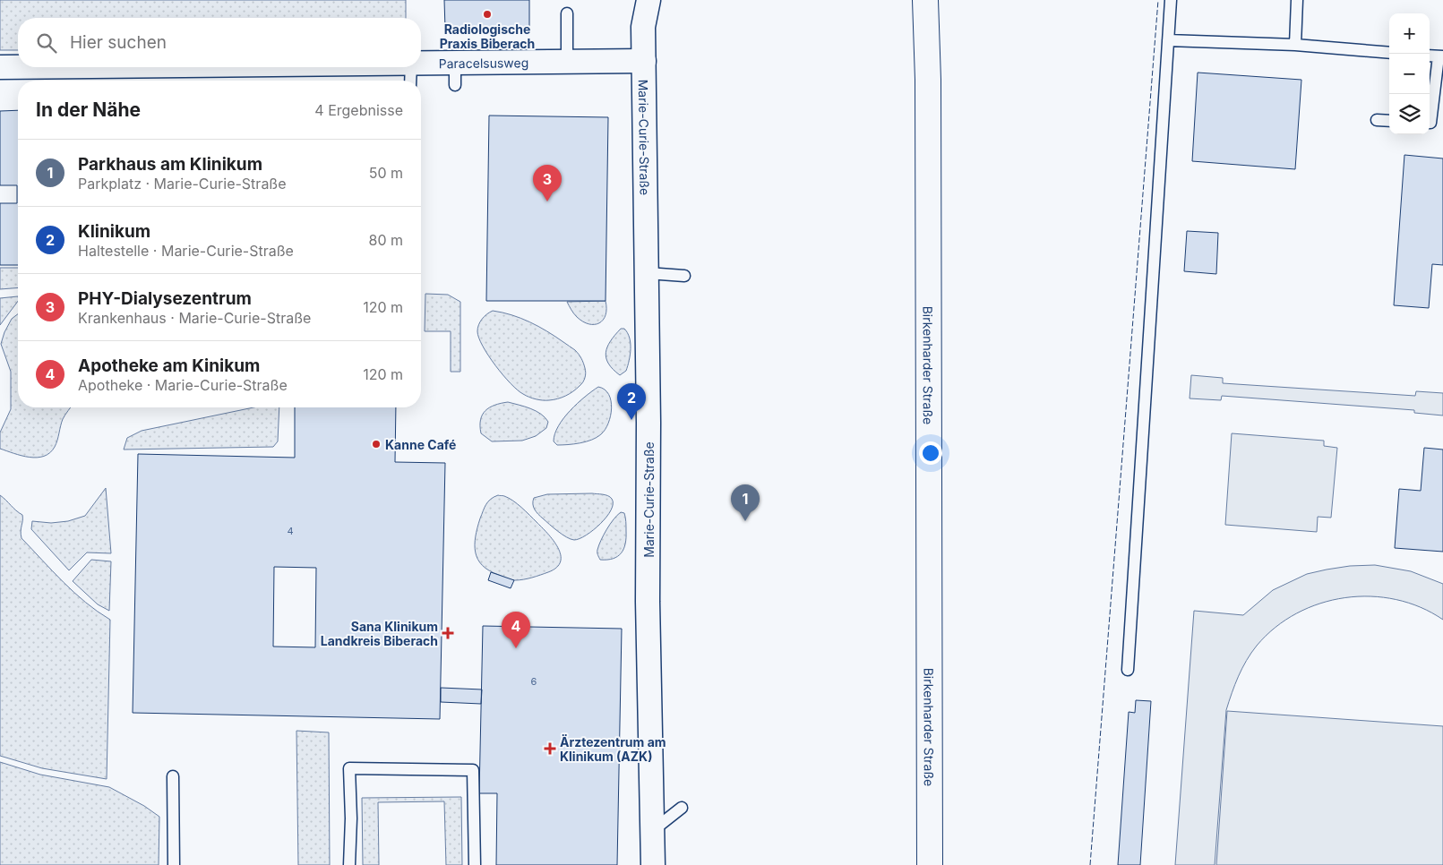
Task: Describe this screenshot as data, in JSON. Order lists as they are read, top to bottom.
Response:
{
  "streets": {
    "main road": ["Birkenharder Straße"],
    "street": ["Paracelsusweg", "Marie-Curie-Straße"]
  },
  "crossings": [
    ["Paracelsusweg", "Marie-Curie-Straße"]
  ],
  "places": {
    "other": ["Radiologische Praxis Biberach", "Kanne Café"],
    "health": ["Sana Klinikum Landkreis Biberach", "Ärztezentrum am Klinikum (AZK)"]
  },
  "house_numbers": ["4", "6"],
  "page": {
    "map_buttons": ["+", "−"],
    "search": "Hier suchen",
    "heading": ["In der Nähe", "4 Ergebnisse"],
    "list": [
      {
        "mark": "1",
        "name": "Parkhaus am Klinikum",
        "note": "Parkplatz · Marie-Curie-Straße",
        "value": "50 m"
      },
      {
        "mark": "2",
        "name": "Klinikum",
        "note": "Haltestelle · Marie-Curie-Straße",
        "value": "80 m"
      },
      {
        "mark": "3",
        "name": "PHY-Dialysezentrum",
        "note": "Krankenhaus · Marie-Curie-Straße",
        "value": "120 m"
      },
      {
        "mark": "4",
        "name": "Apotheke am Kinikum",
        "note": "Apotheke · Marie-Curie-Straße",
        "value": "120 m"
      }
    ],
    "pins": [
      "3",
      "2",
      "1",
      "4"
    ]
  }
}
